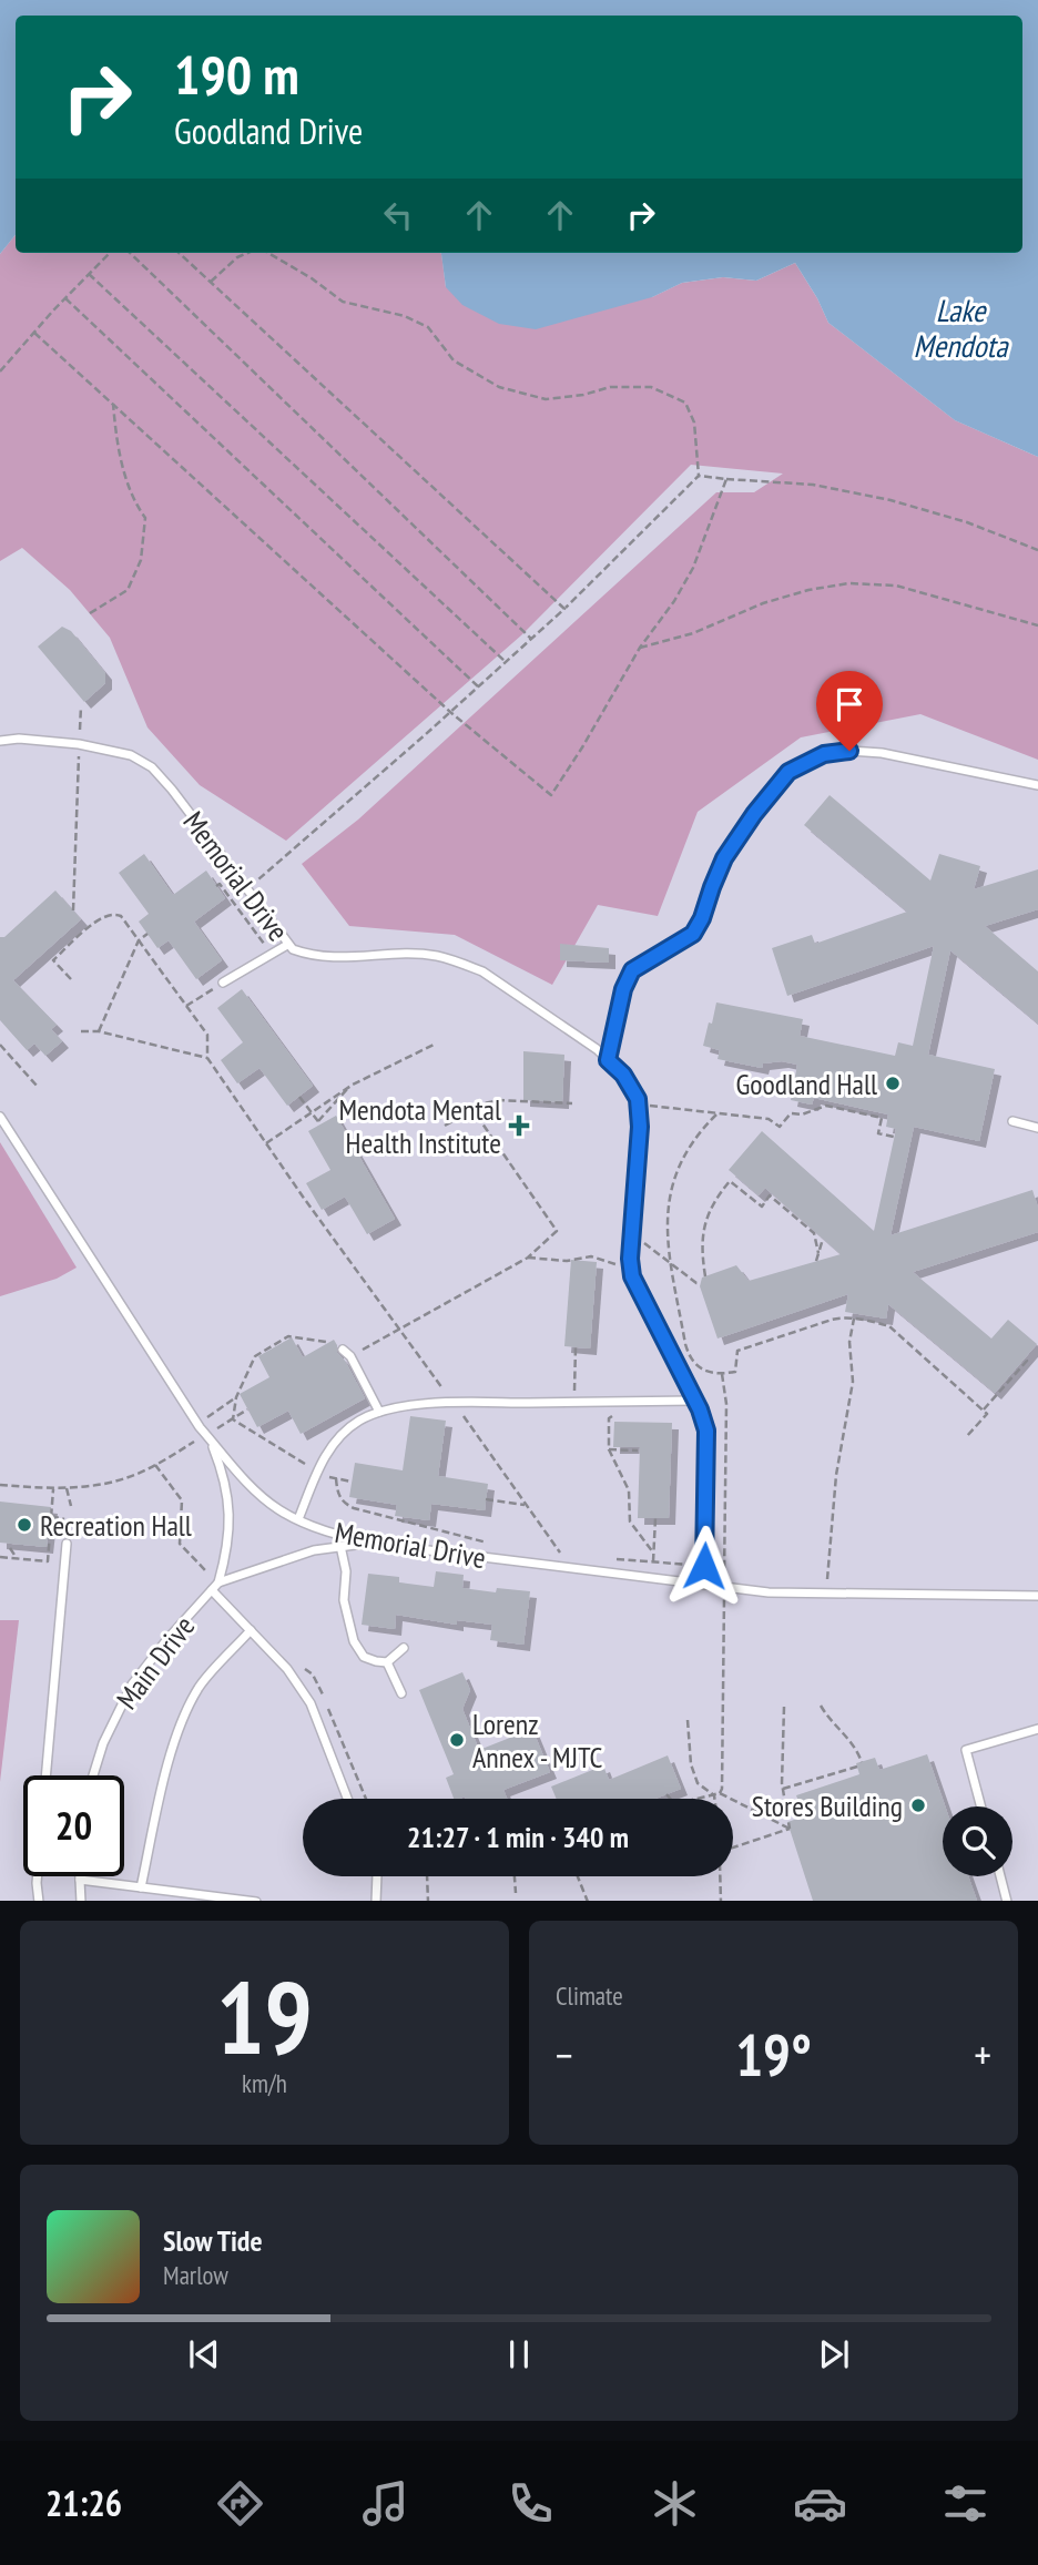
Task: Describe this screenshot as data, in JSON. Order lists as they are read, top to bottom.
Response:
{
  "streets": {
    "lane": ["Memorial Drive", "Main Drive"]
  },
  "crossings": [
    ["Memorial Drive", "Main Drive"]
  ],
  "water": ["Lake Mendota"],
  "places": {
    "other": [
      "Goodland Hall",
      "Recreation Hall",
      "Lorenz Annex - MJTC",
      "Stores Building"
    ],
    "health": ["Mendota Mental Health Institute"]
  },
  "page": {
    "turn": ["190 m", "Goodland Drive"],
    "limit": "20",
    "trip": "21:27 · 1 min · 340 m",
    "tile": [
      ["19", "km/h"],
      "Climate"
    ],
    "heat": ["−", "19°", "+"],
    "song": ["Slow Tide", "Marlow"],
    "tabs": "21:26"
  }
}
